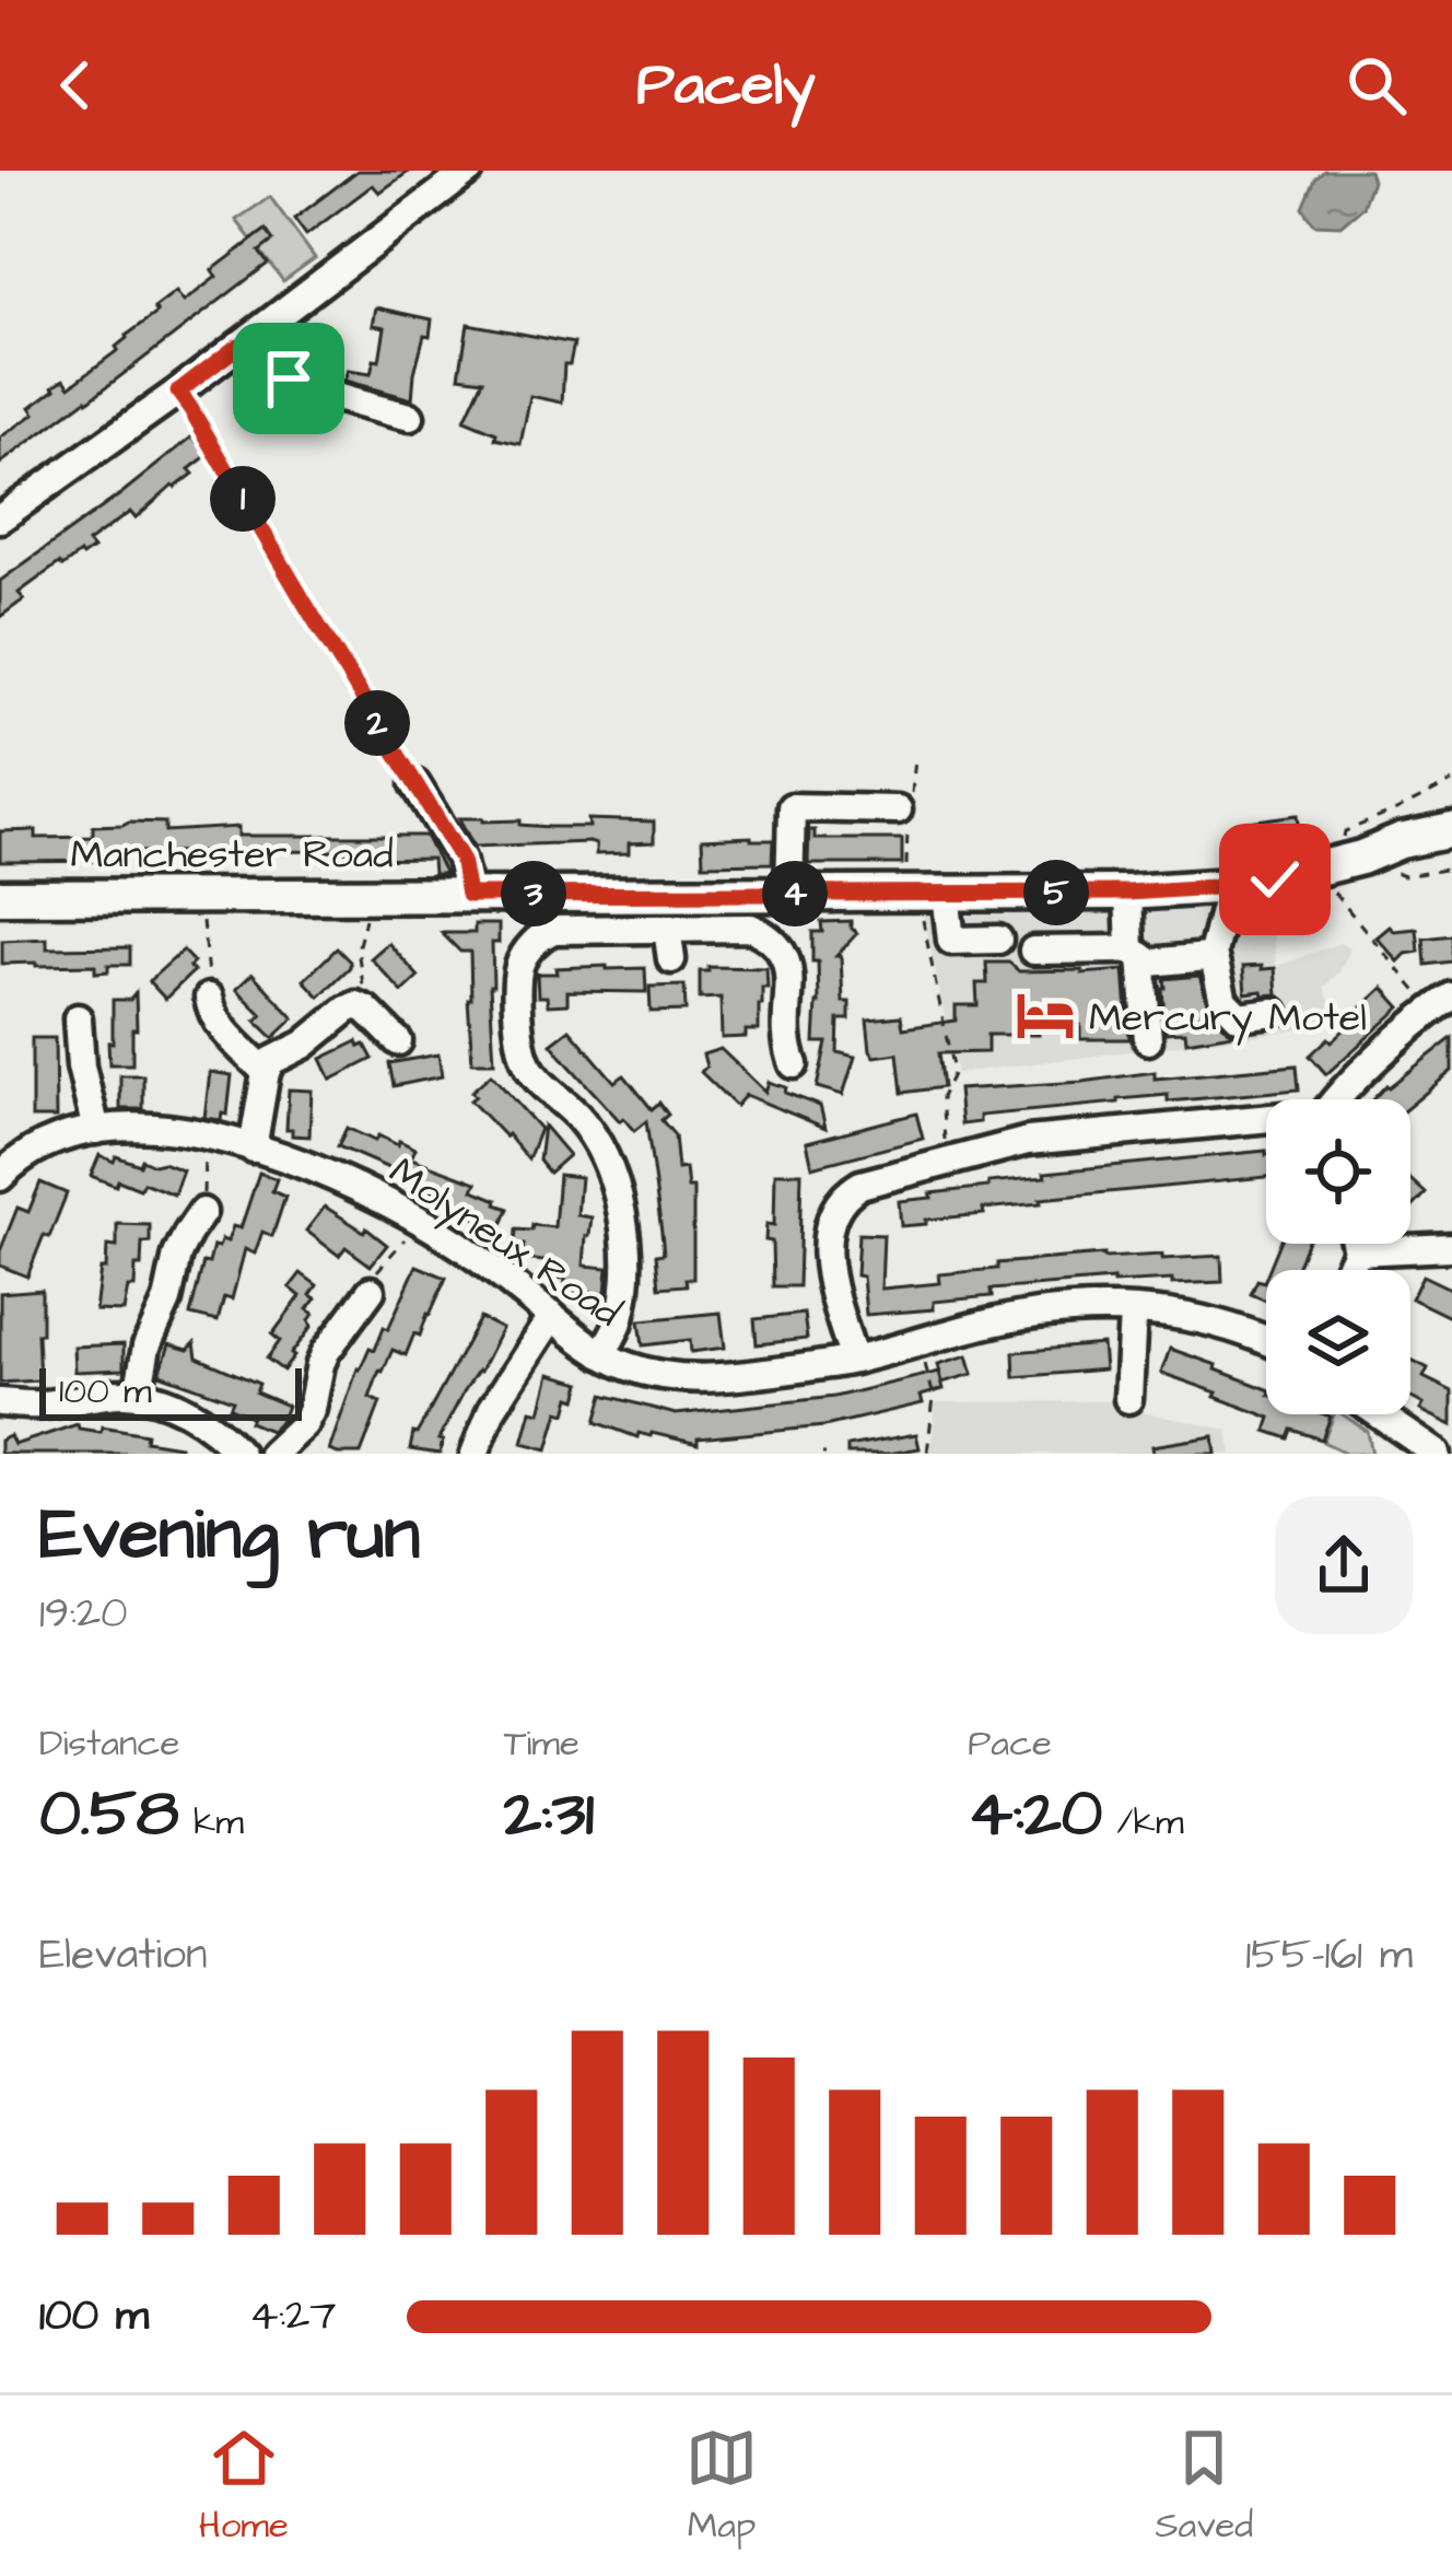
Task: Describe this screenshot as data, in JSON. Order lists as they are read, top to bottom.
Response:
{
  "streets": {
    "main road": ["Manchester Road"],
    "street": ["Molyneux Road"]
  },
  "places": {
    "hotel": ["Mercury Motel"]
  },
  "scale_bar": "100 m",
  "page": {
    "header": "Pacely",
    "pins": [
      "1",
      "2",
      "5",
      "3",
      "4"
    ],
    "scale": "100 m",
    "heading": ["Evening run", "19:20"],
    "stats": [
      ["Distance", "0.58 km"],
      ["Time", "2:31"],
      ["Pace", "4:20 /km"]
    ],
    "chart": ["Elevation", "155–161 m"],
    "list": [
      {
        "name": "100 m",
        "note": "4:27"
      }
    ],
    "tabs": ["Home", "Map", "Saved"]
  }
}
